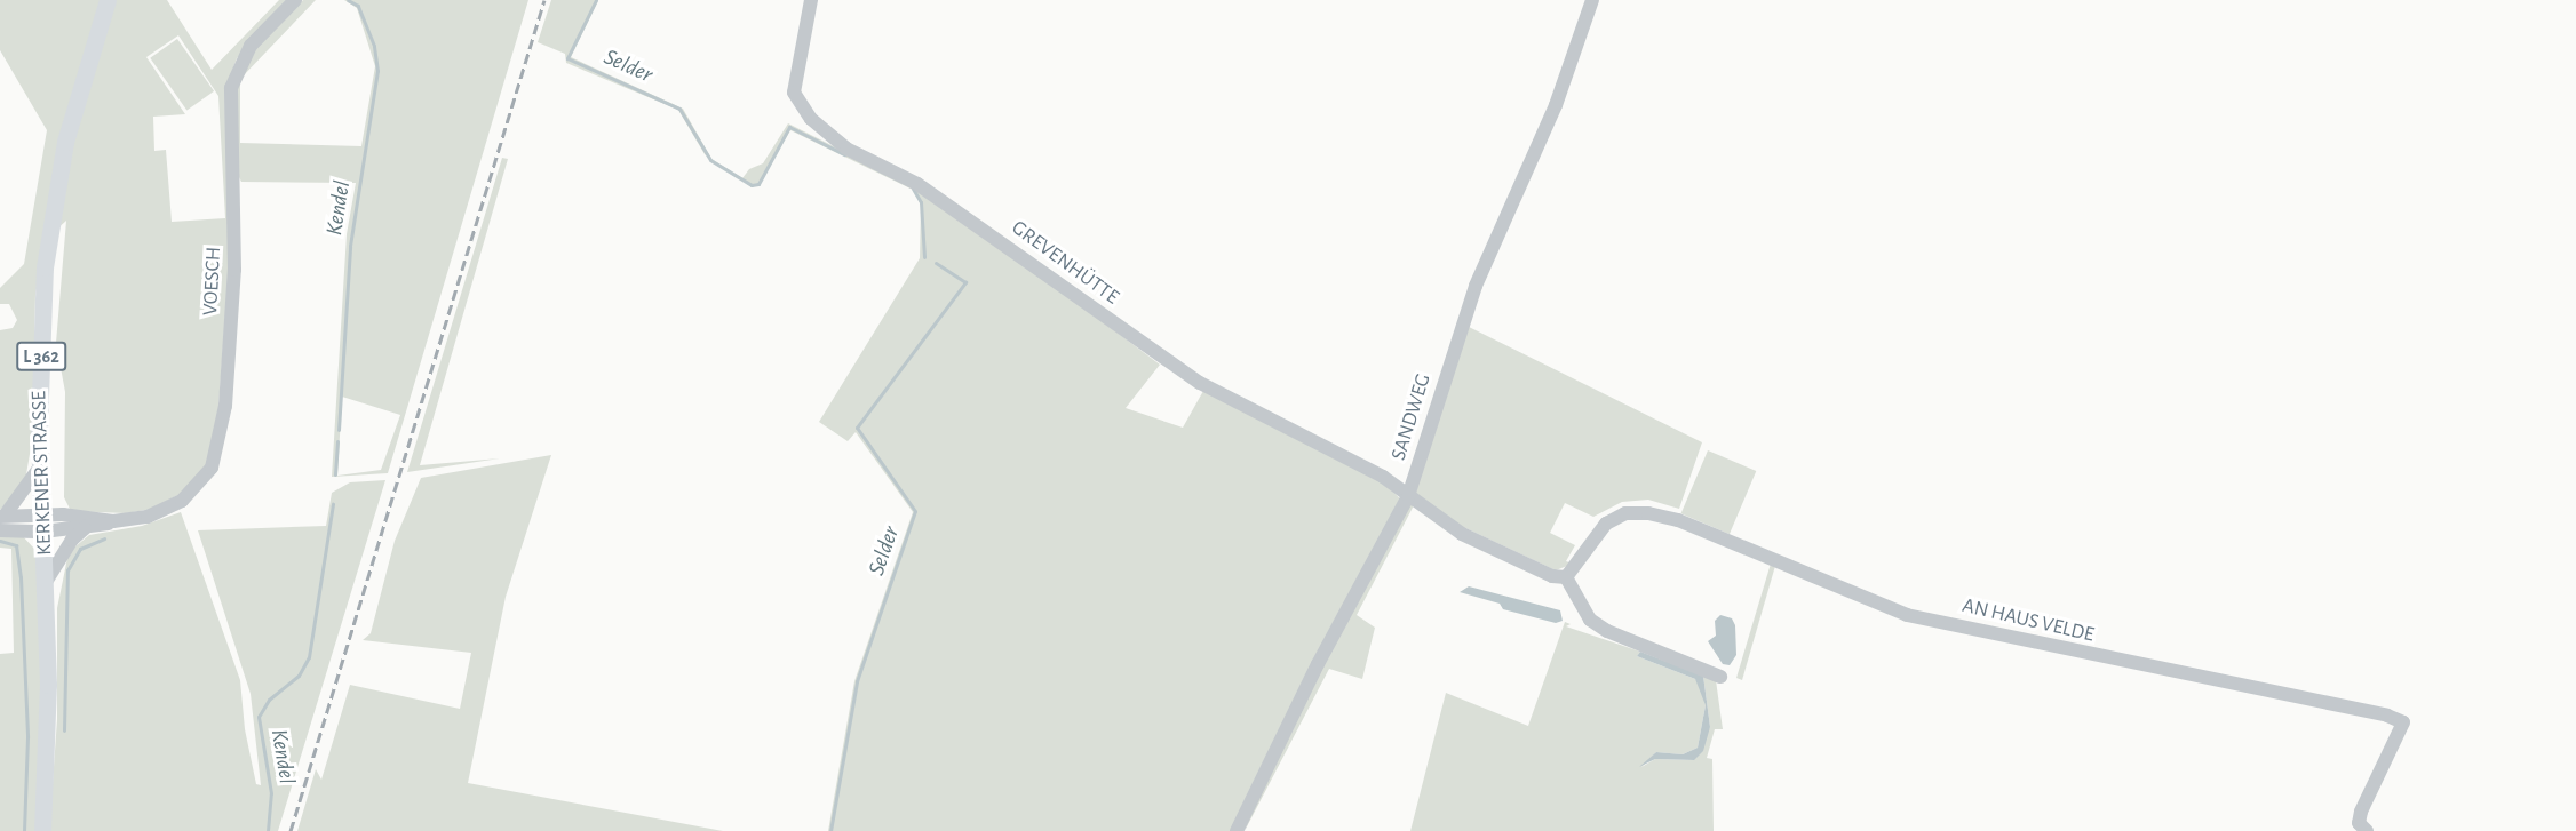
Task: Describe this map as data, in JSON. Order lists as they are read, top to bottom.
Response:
{
  "streets": {
    "main road": ["L 362", "KERKENER STRASSE"],
    "street": [
      "GREVENHÜTTE",
      "VOESCH",
      "SANDWEG",
      "AN HAUS VELDE"
    ]
  },
  "crossings": [
    ["GREVENHÜTTE", "SANDWEG"],
    ["VOESCH", "KERKENER STRASSE"]
  ],
  "water": ["Selder", "Kendel"]
}
